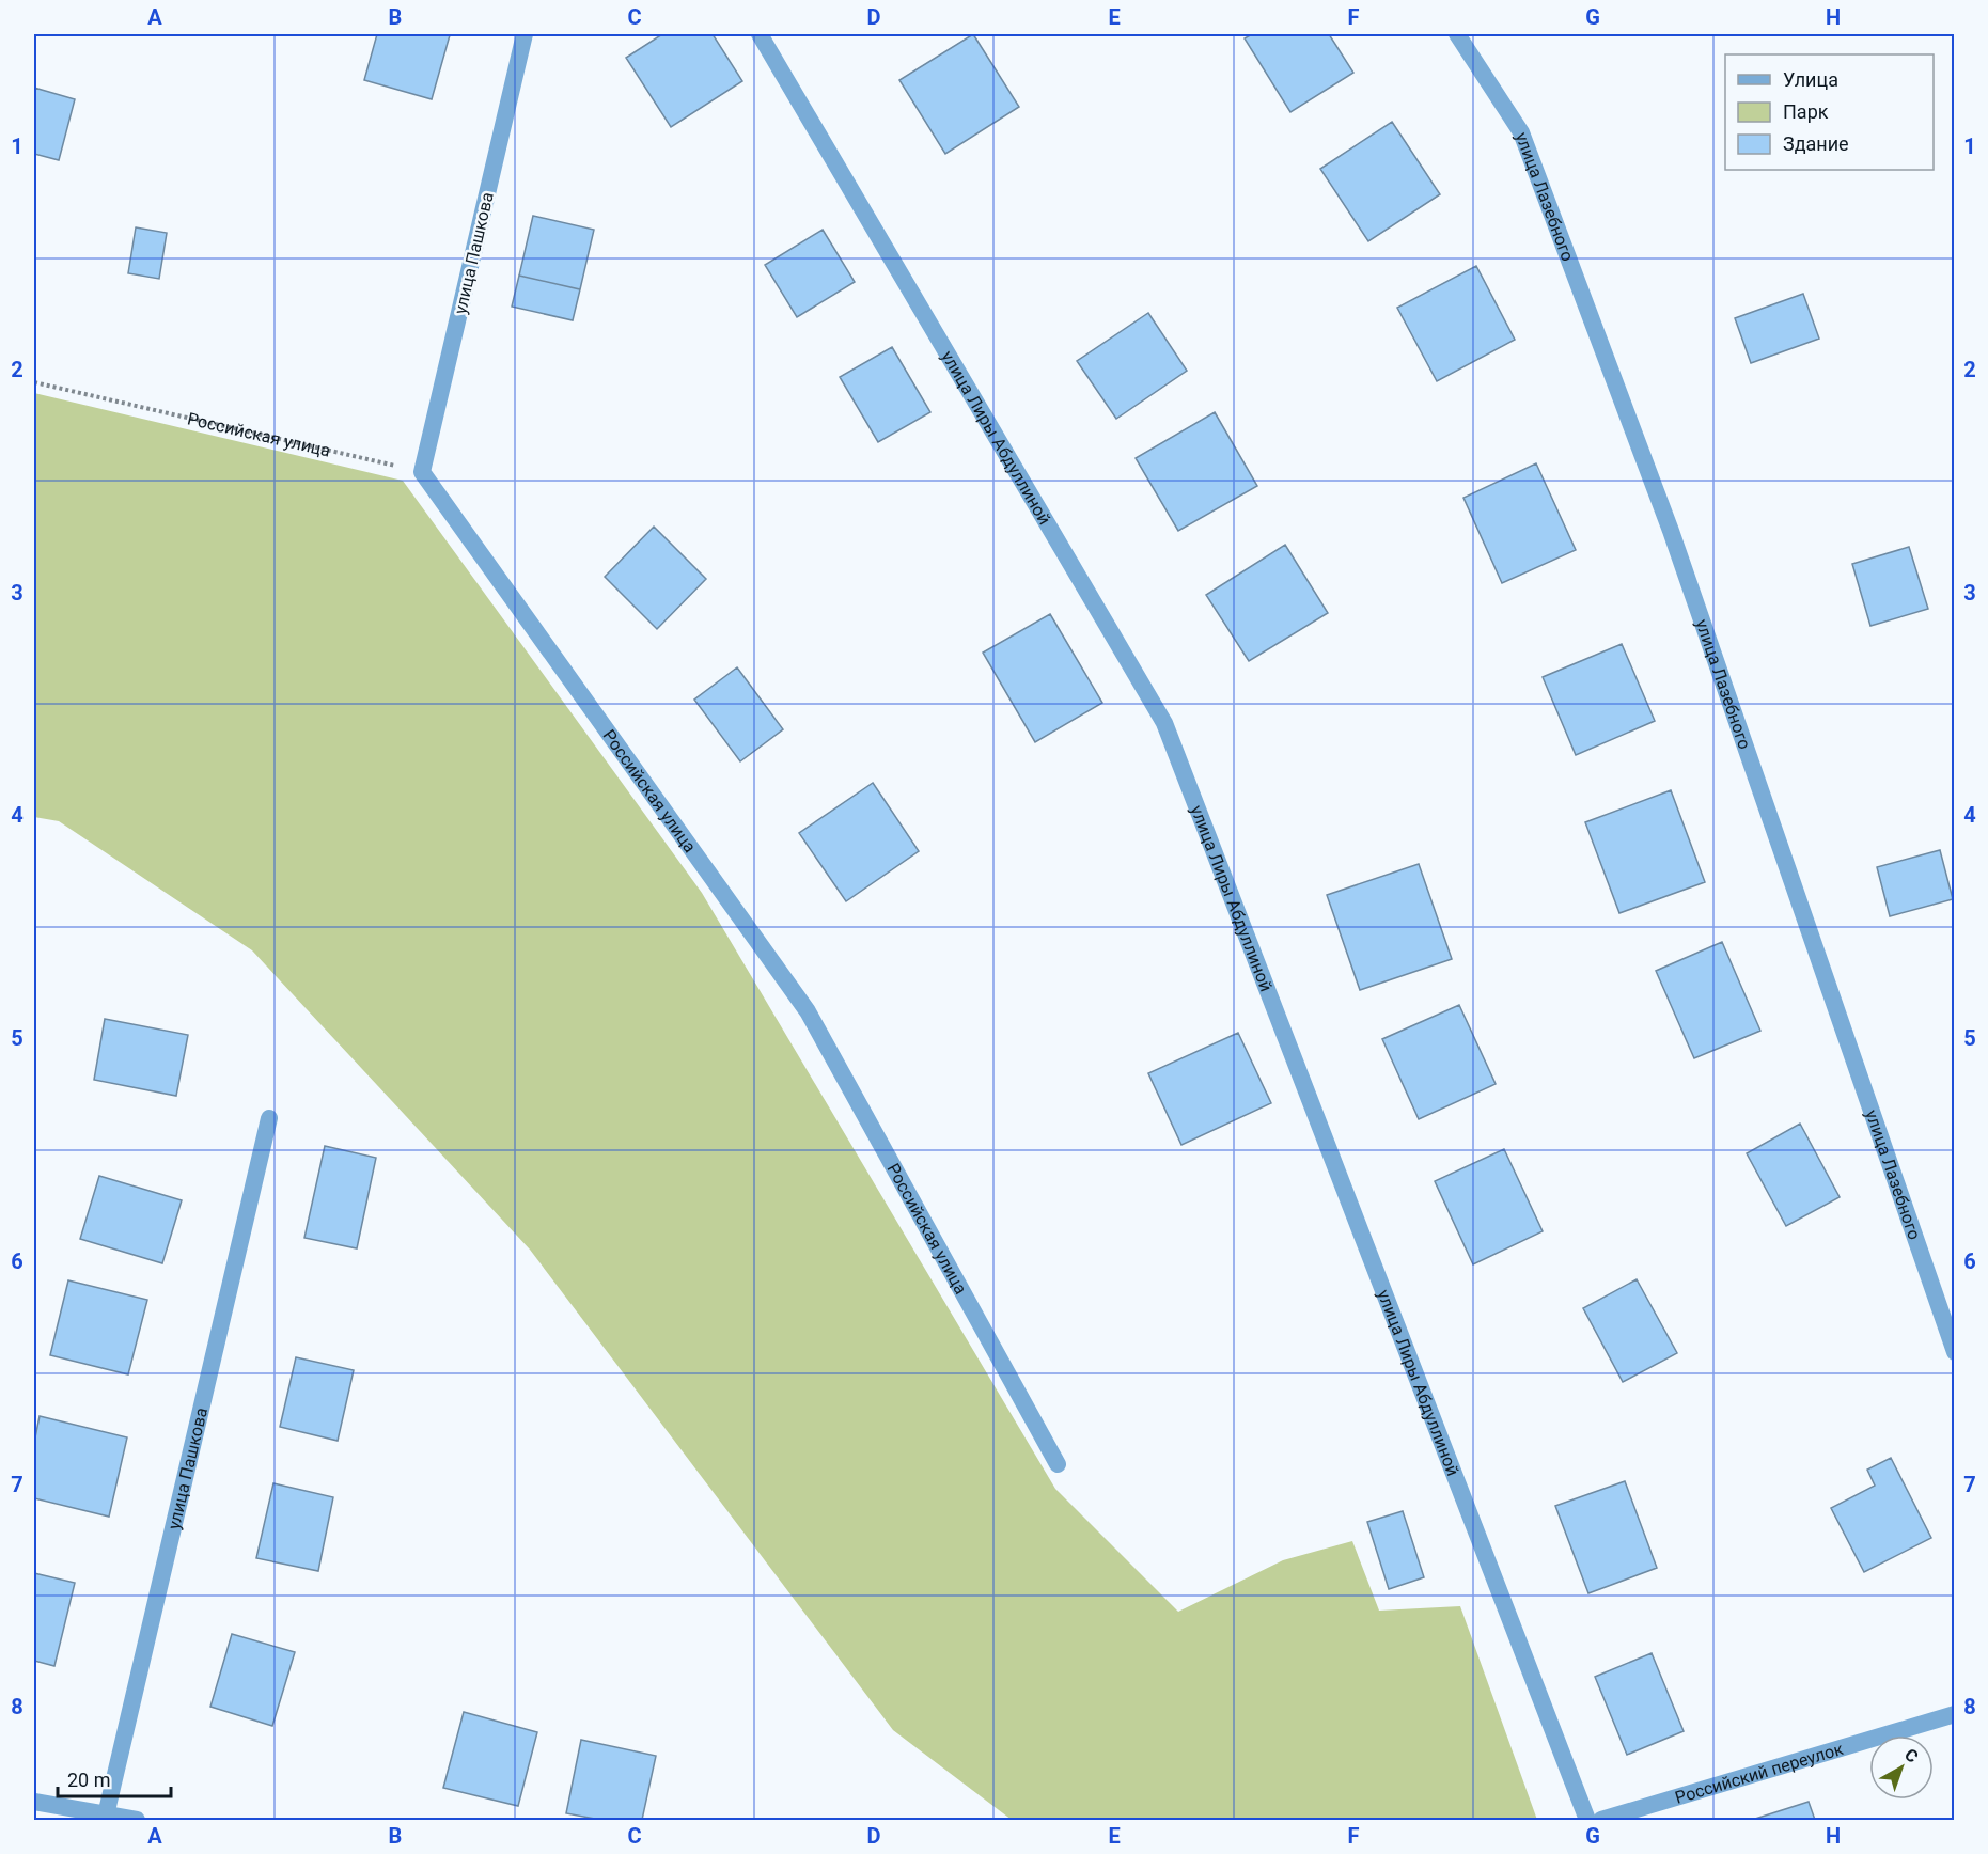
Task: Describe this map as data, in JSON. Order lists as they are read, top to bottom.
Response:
{
  "streets": {
    "street": [
      "улица Лазебного",
      "улица Пашкова",
      "Российская улица",
      "улица Лиры Абдуллиной",
      "Российский переулок"
    ]
  },
  "crossings": [
    ["улица Пашкова", "Российская улица"]
  ],
  "legend": ["Улица", "Парк", "Здание"],
  "scale_bar": "20 m",
  "north": "top right",
  "grid": {
    "columns": [
      "A",
      "B",
      "C",
      "D",
      "E",
      "F",
      "G",
      "H"
    ],
    "rows": [
      "1",
      "2",
      "3",
      "4",
      "5",
      "6",
      "7",
      "8"
    ]
  }
}
